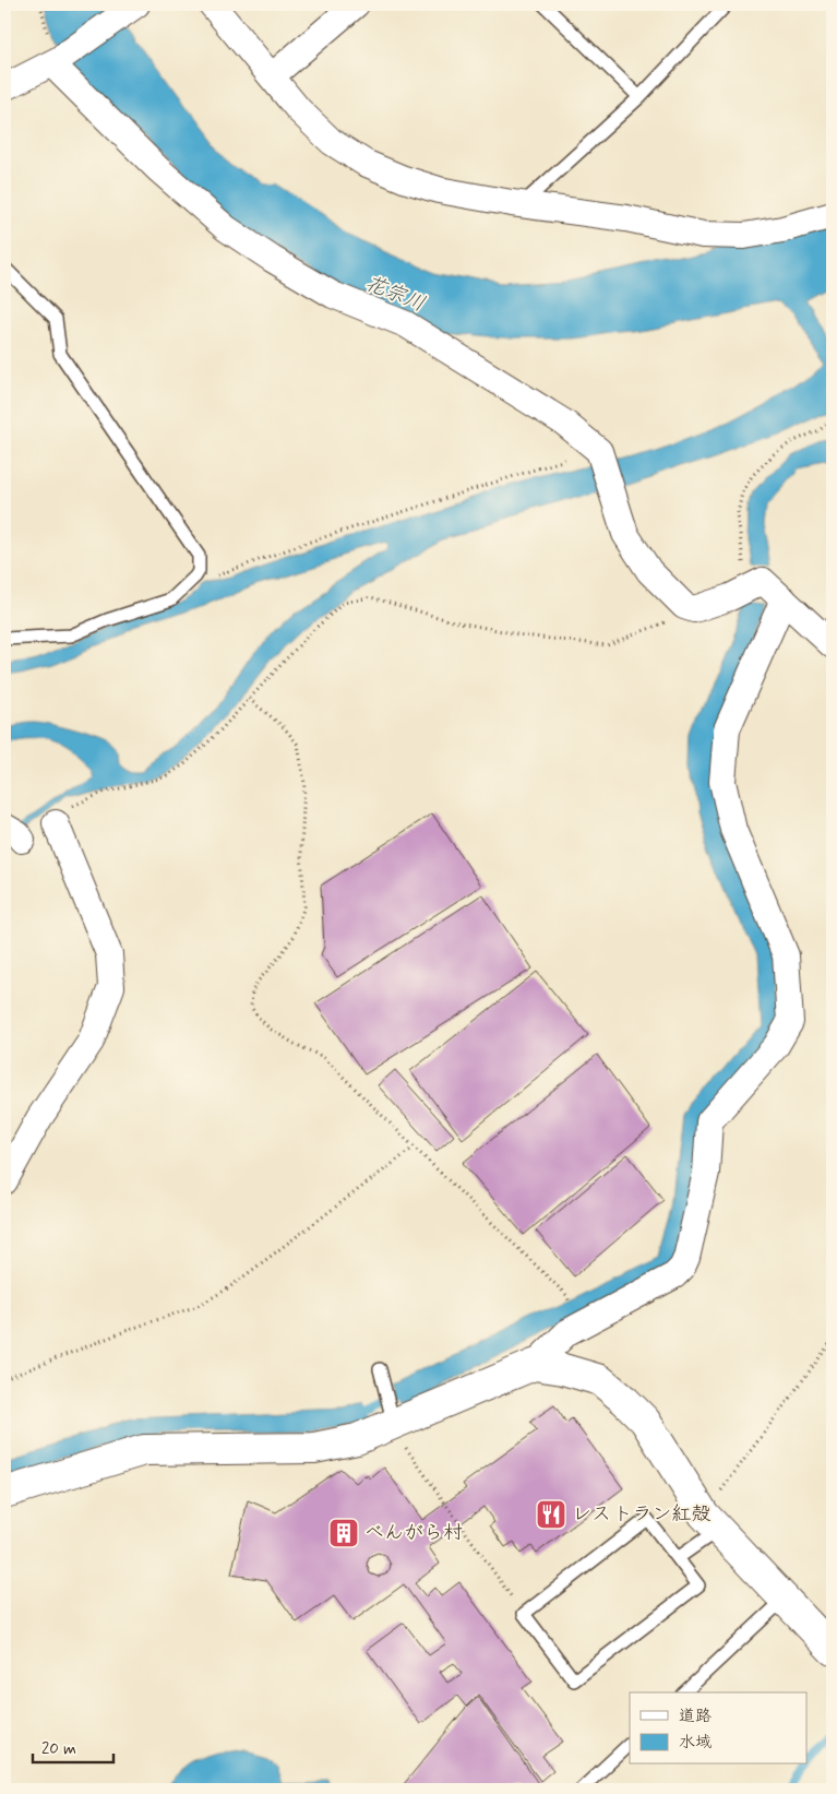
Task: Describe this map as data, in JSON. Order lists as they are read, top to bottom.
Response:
{
  "water": ["花宗川"],
  "places": {
    "restaurant": ["レストラン紅殻"],
    "building": ["べんがら村"]
  },
  "legend": ["道路", "水域"],
  "scale_bar": "20 m"
}
